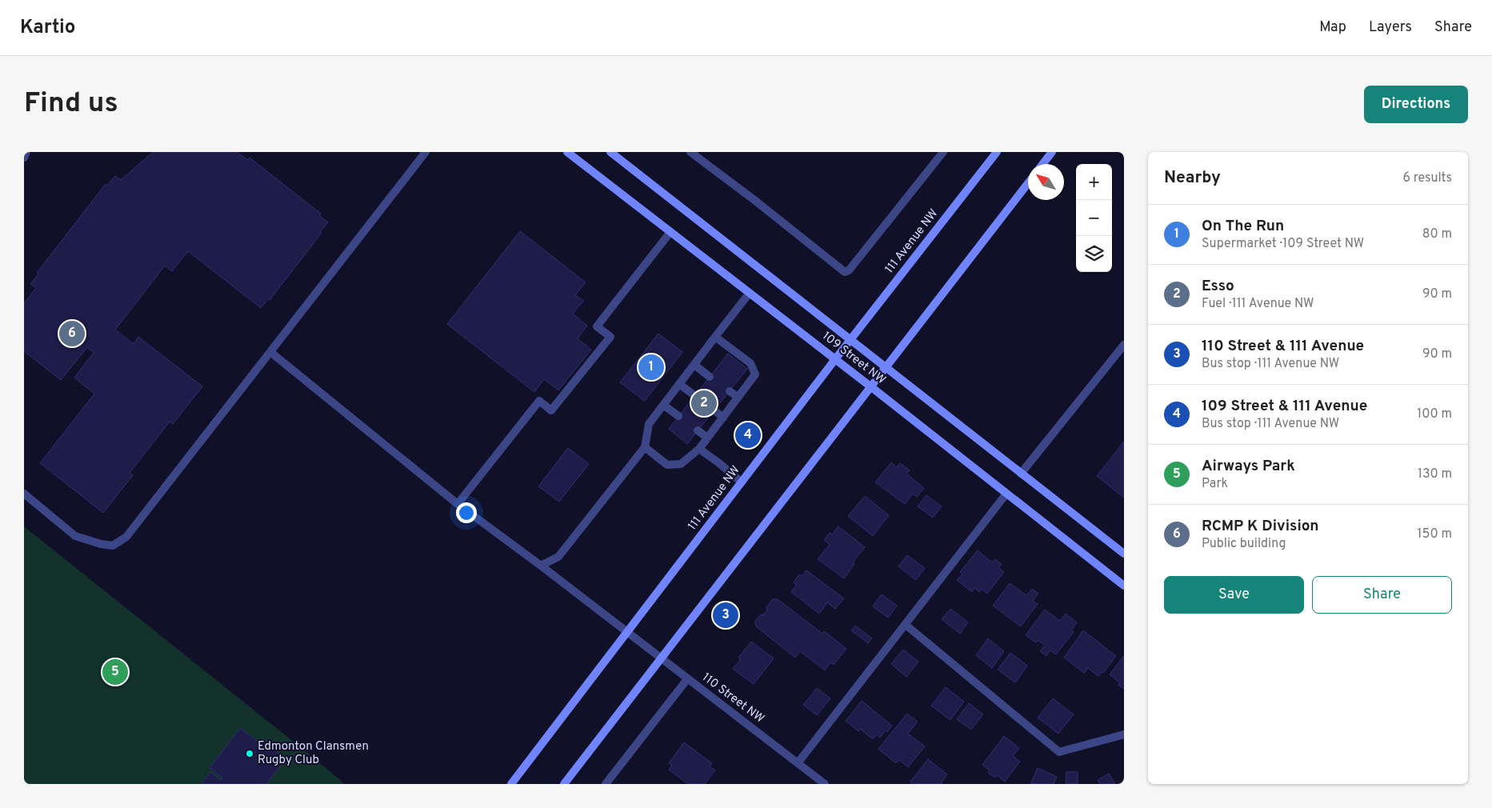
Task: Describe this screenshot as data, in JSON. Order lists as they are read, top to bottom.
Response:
{
  "streets": {
    "main road": ["111 Avenue NW", "109 Street NW"],
    "street": ["110 Street NW"]
  },
  "crossings": [
    ["111 Avenue NW", "109 Street NW"],
    ["111 Avenue NW", "110 Street NW"]
  ],
  "places": ["Edmonton Clansmen Rugby Club"],
  "north": "top left",
  "page": {
    "header": "Kartio",
    "nav": ["Map", "Layers", "Share"],
    "buttons": [
      "Directions",
      ["Save", "Share"]
    ],
    "title": "Find us",
    "heading": ["Nearby", "6 results"],
    "map_buttons": ["+", "−"],
    "list": [
      {
        "mark": "1",
        "name": "On The Run",
        "note": "Supermarket · 109 Street NW",
        "value": "80 m"
      },
      {
        "mark": "2",
        "name": "Esso",
        "note": "Fuel · 111 Avenue NW",
        "value": "90 m"
      },
      {
        "mark": "3",
        "name": "110 Street & 111 Avenue",
        "note": "Bus stop · 111 Avenue NW",
        "value": "90 m"
      },
      {
        "mark": "4",
        "name": "109 Street & 111 Avenue",
        "note": "Bus stop · 111 Avenue NW",
        "value": "100 m"
      },
      {
        "mark": "5",
        "name": "Airways Park",
        "note": "Park",
        "value": "130 m"
      },
      {
        "mark": "6",
        "name": "RCMP K Division",
        "note": "Public building",
        "value": "150 m"
      }
    ],
    "pins": [
      "6",
      "1",
      "2",
      "4",
      "3",
      "5"
    ]
  }
}
